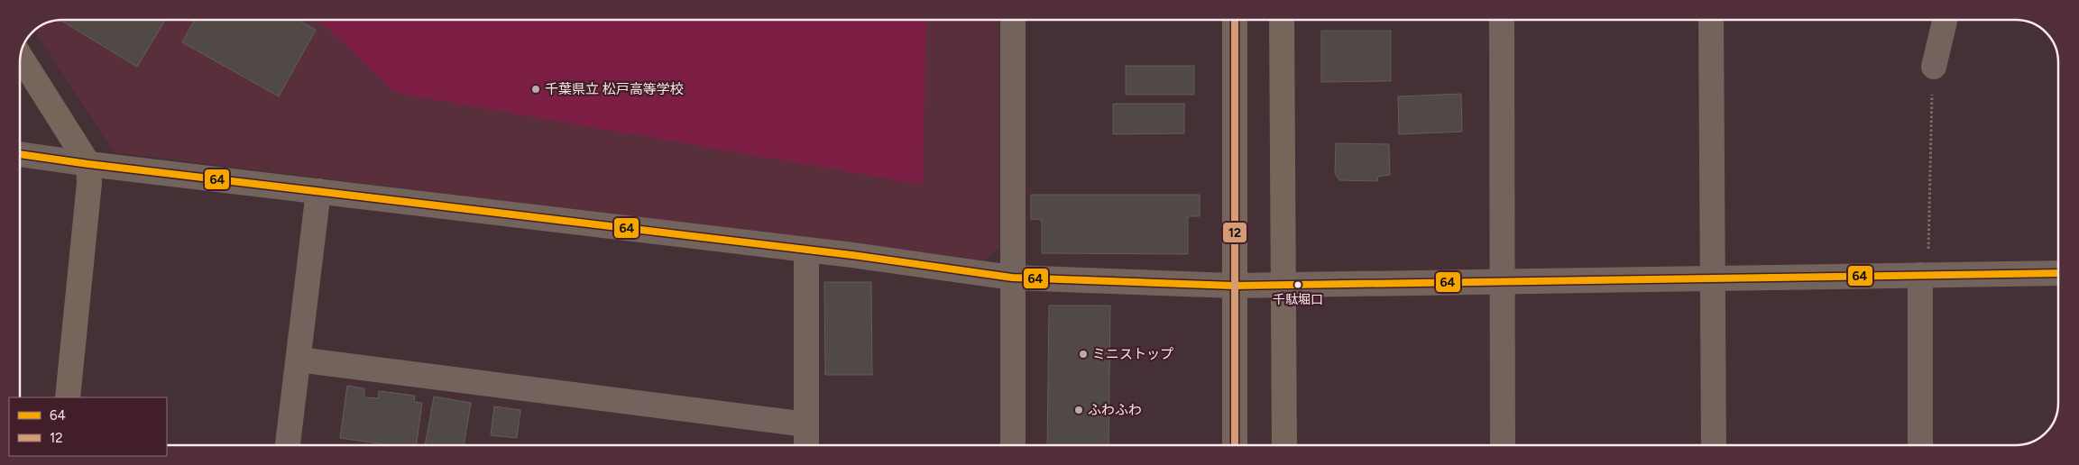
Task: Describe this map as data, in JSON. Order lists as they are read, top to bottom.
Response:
{
  "places": [
    "千葉県立 松戸高等学校",
    "千駄堀口",
    "ミニストップ",
    "ふわふわ"
  ],
  "lines": ["transit line 12", "transit line 64"],
  "legend": ["64", "12"]
}
